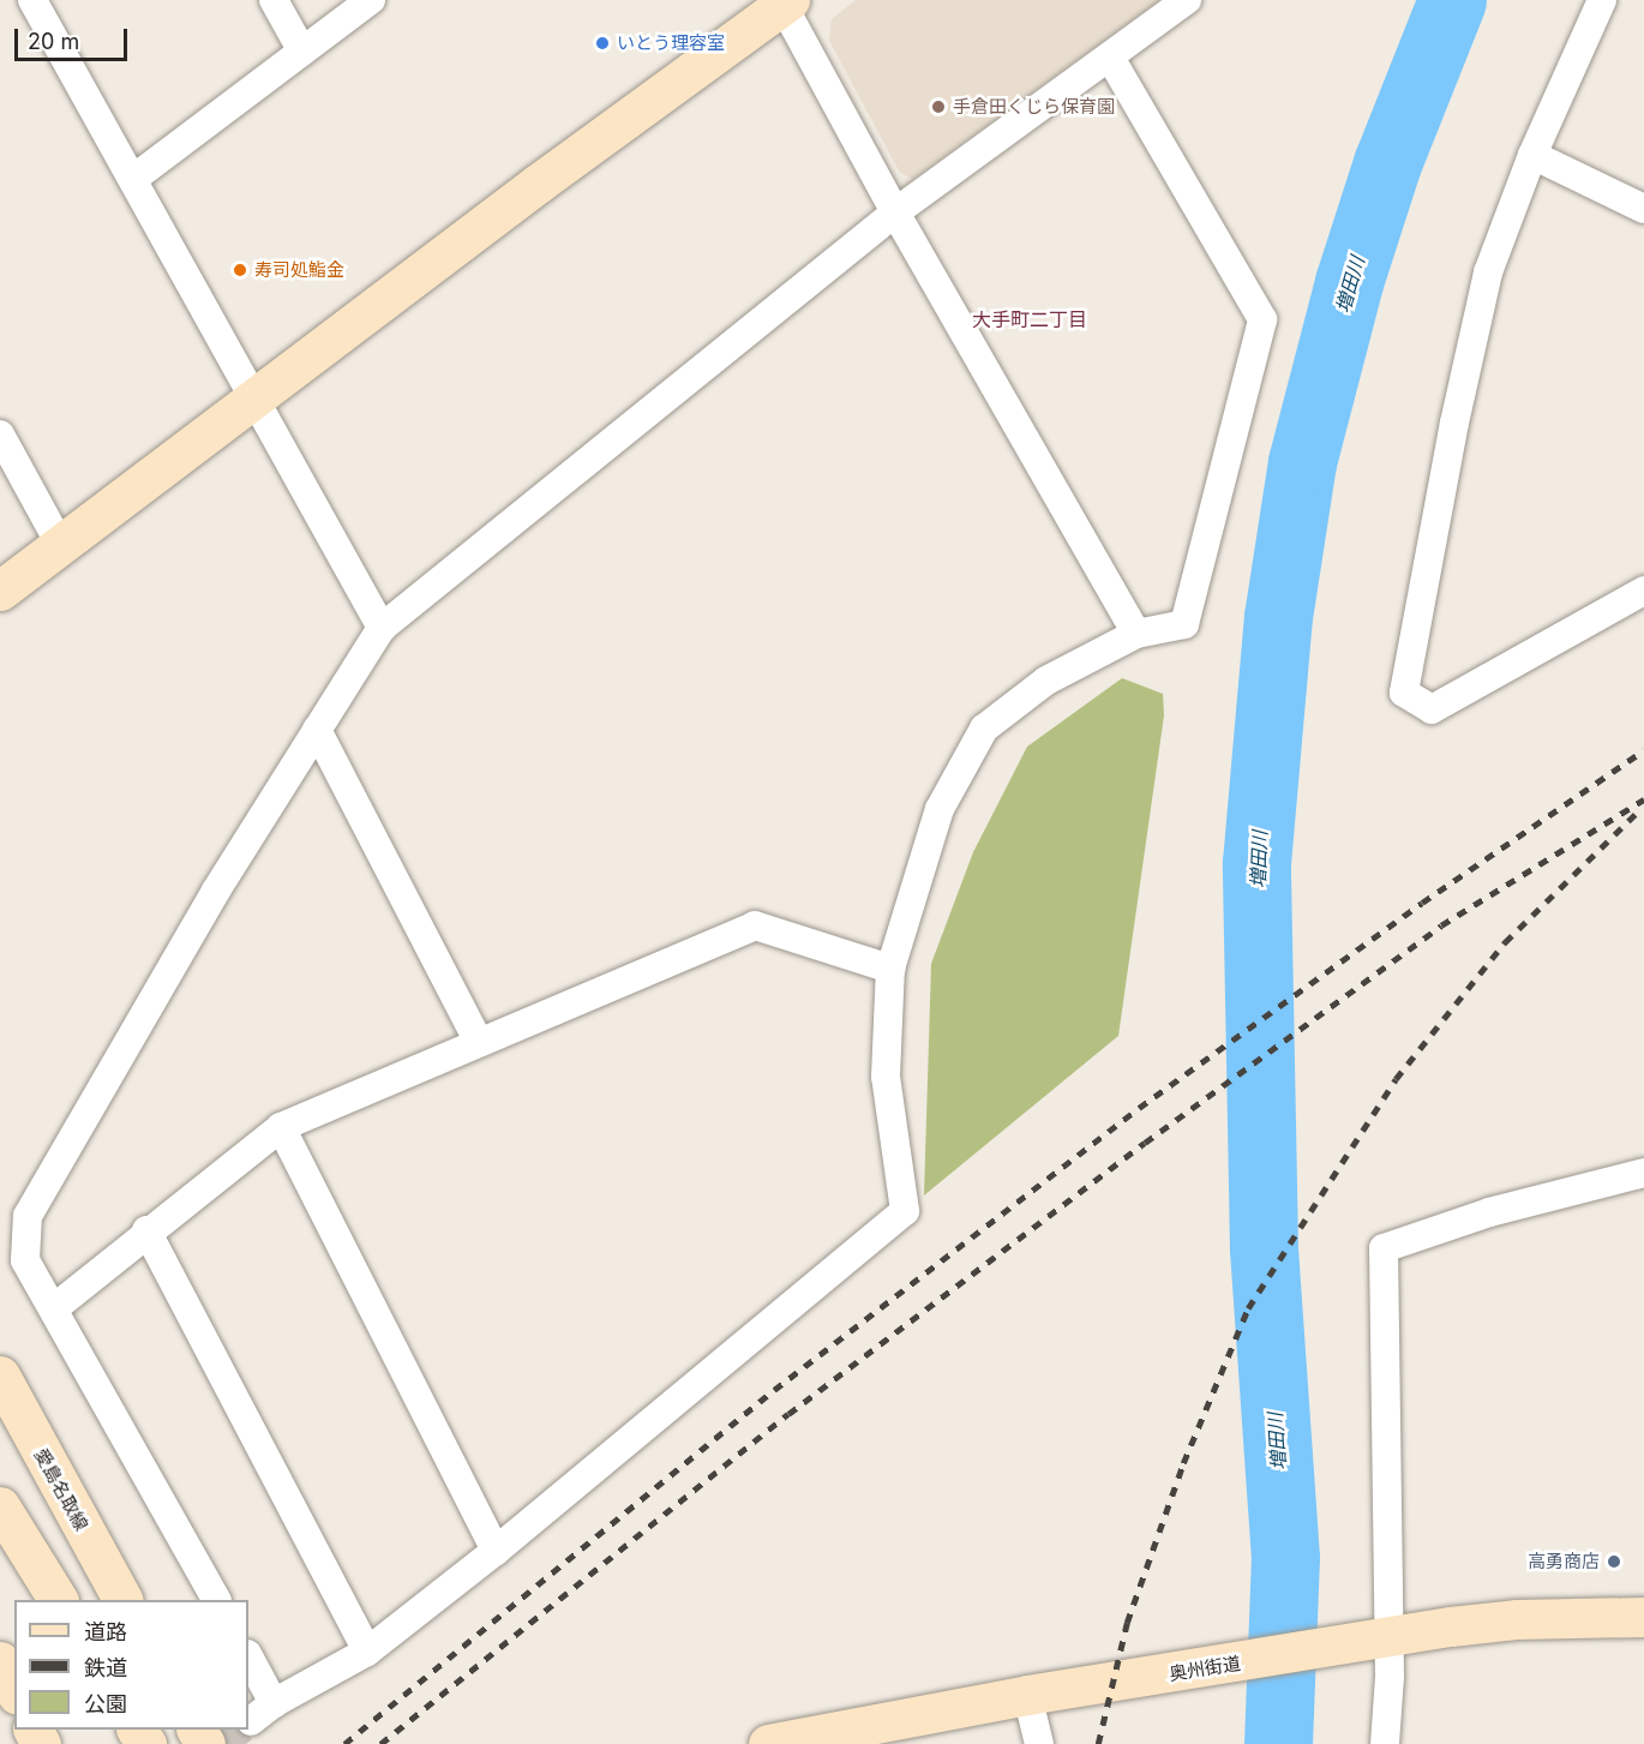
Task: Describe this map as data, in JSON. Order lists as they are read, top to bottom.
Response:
{
  "streets": {
    "main road": ["愛島名取線", "奥州街道"]
  },
  "districts": ["大手町二丁目"],
  "water": ["増田川"],
  "places": [
    "いとう理容室",
    "手倉田くじら保育園",
    "寿司処鮨金",
    "高勇商店"
  ],
  "legend": ["道路", "鉄道", "公園"],
  "scale_bar": "20 m"
}
